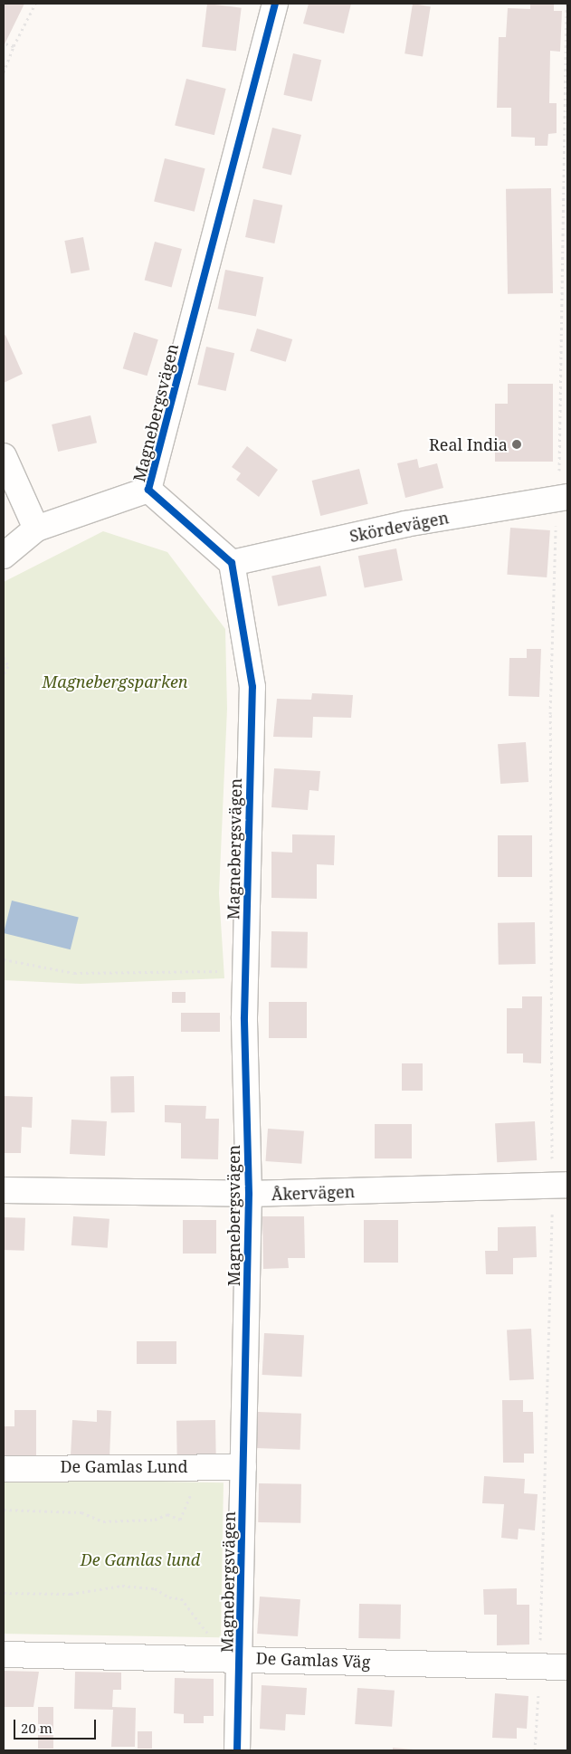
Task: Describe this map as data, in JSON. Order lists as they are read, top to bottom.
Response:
{
  "streets": {
    "street": [
      "Magnebergsvägen",
      "Skördevägen",
      "Åkervägen",
      "De Gamlas Lund",
      "De Gamlas Väg"
    ]
  },
  "crossings": [
    ["Magnebergsvägen", "Skördevägen"],
    ["Magnebergsvägen", "Åkervägen"],
    ["Magnebergsvägen", "De Gamlas Lund"],
    ["Magnebergsvägen", "De Gamlas Väg"]
  ],
  "parks": ["Magnebergsparken", "De Gamlas lund"],
  "places": ["Real India"],
  "scale_bar": "20 m"
}
